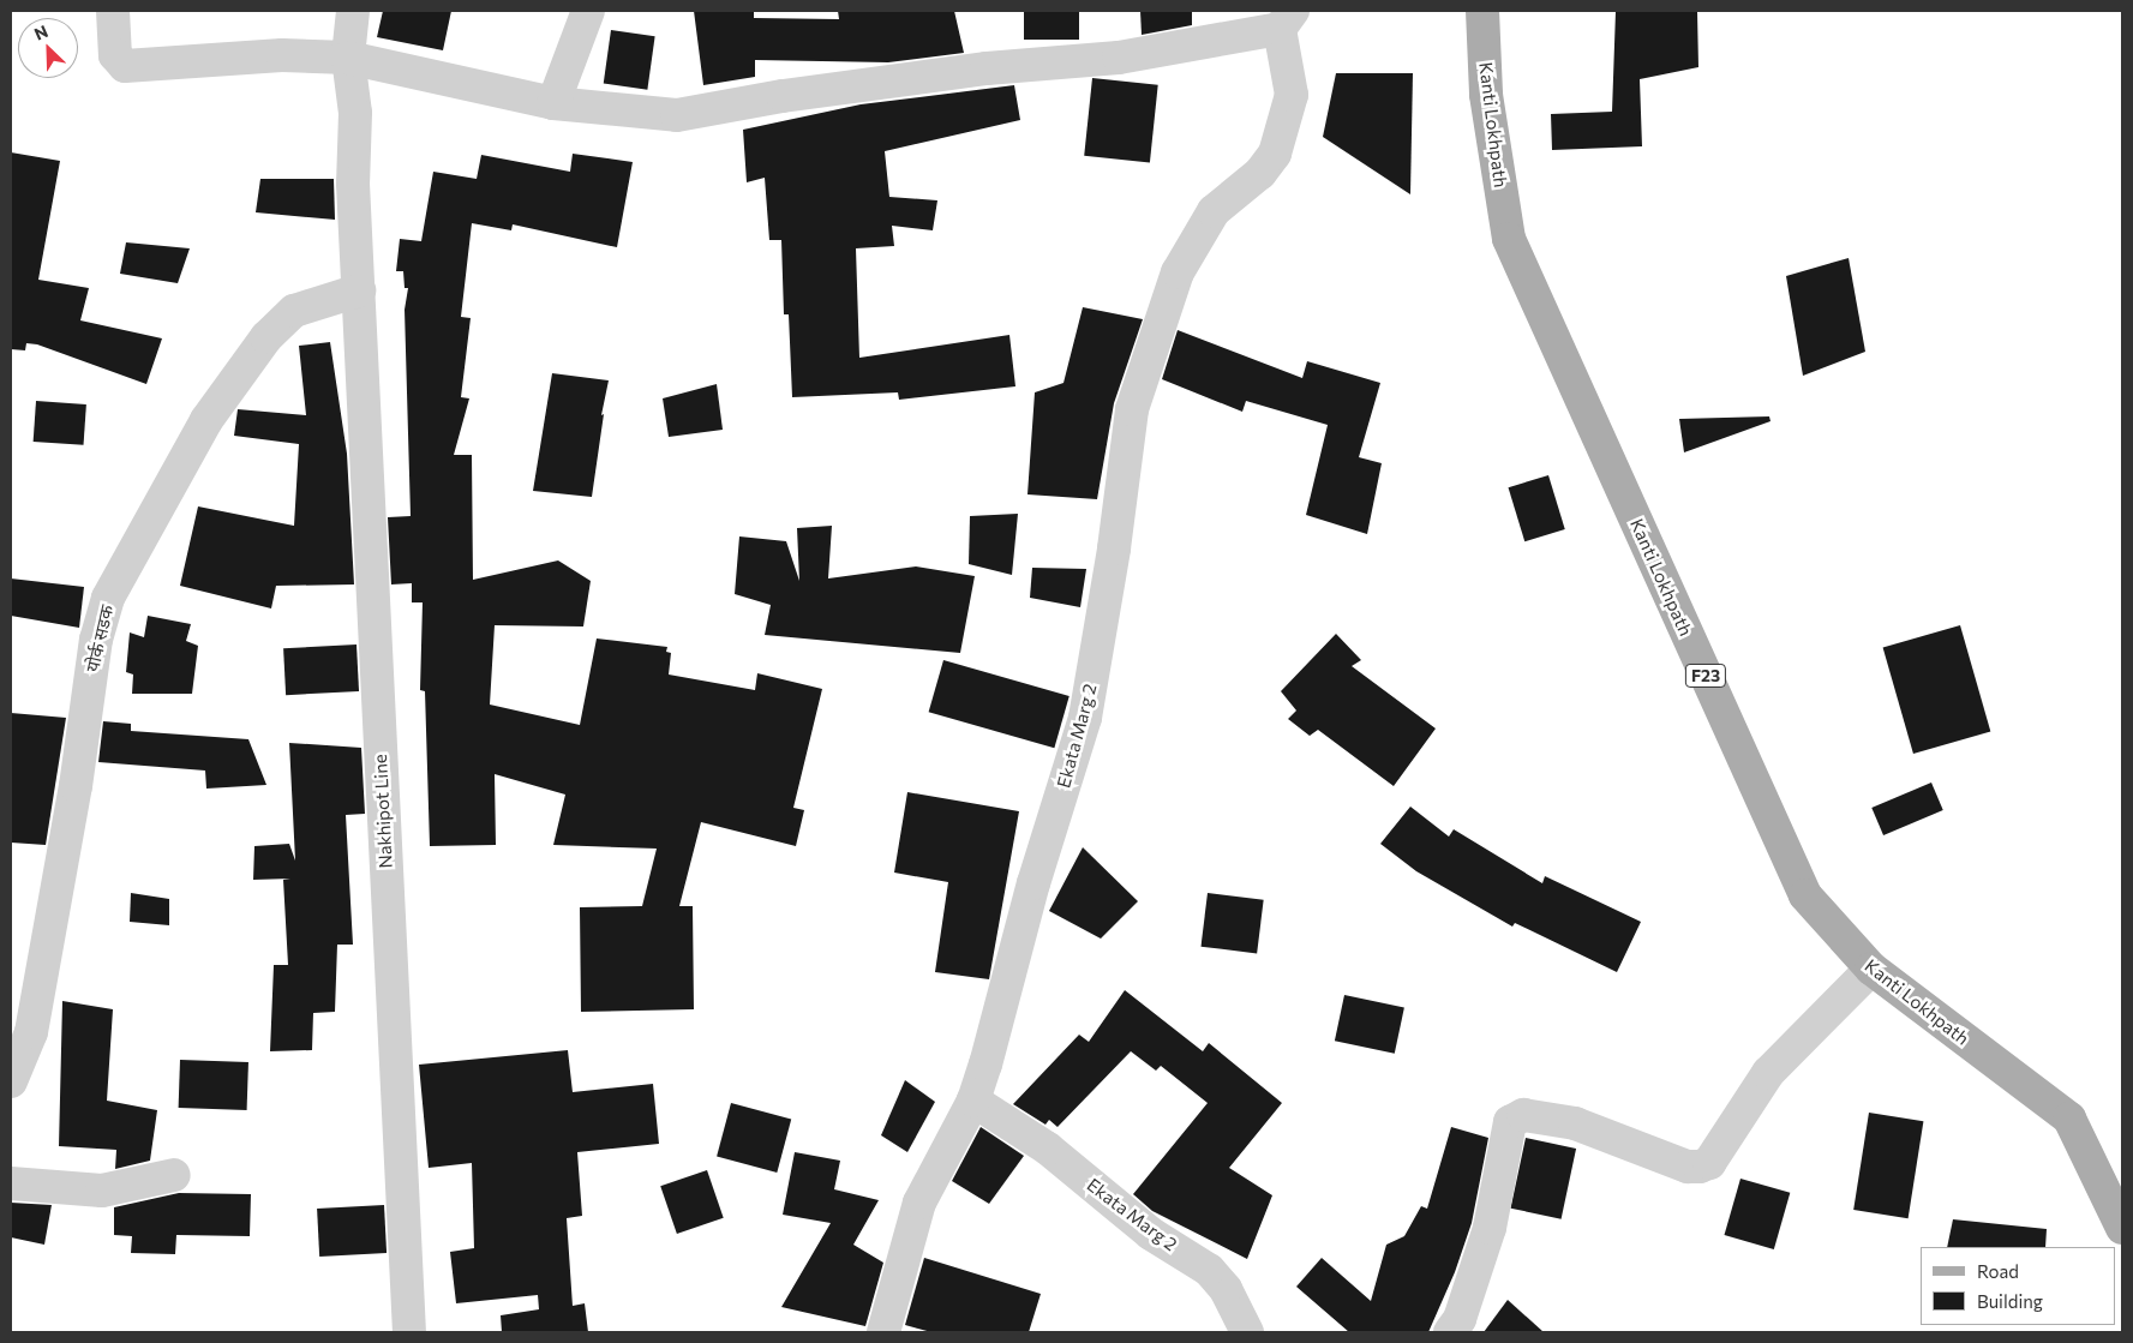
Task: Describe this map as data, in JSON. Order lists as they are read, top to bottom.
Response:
{
  "streets": {
    "main road": ["Kanti Lokhpath", "F23"],
    "street": ["योर्क सडक", "Ekata Marg 2", "Nakhipot Line"]
  },
  "crossings": [
    ["योर्क सडक", "Nakhipot Line"]
  ],
  "legend": ["Road", "Building"],
  "north": "top left"
}
